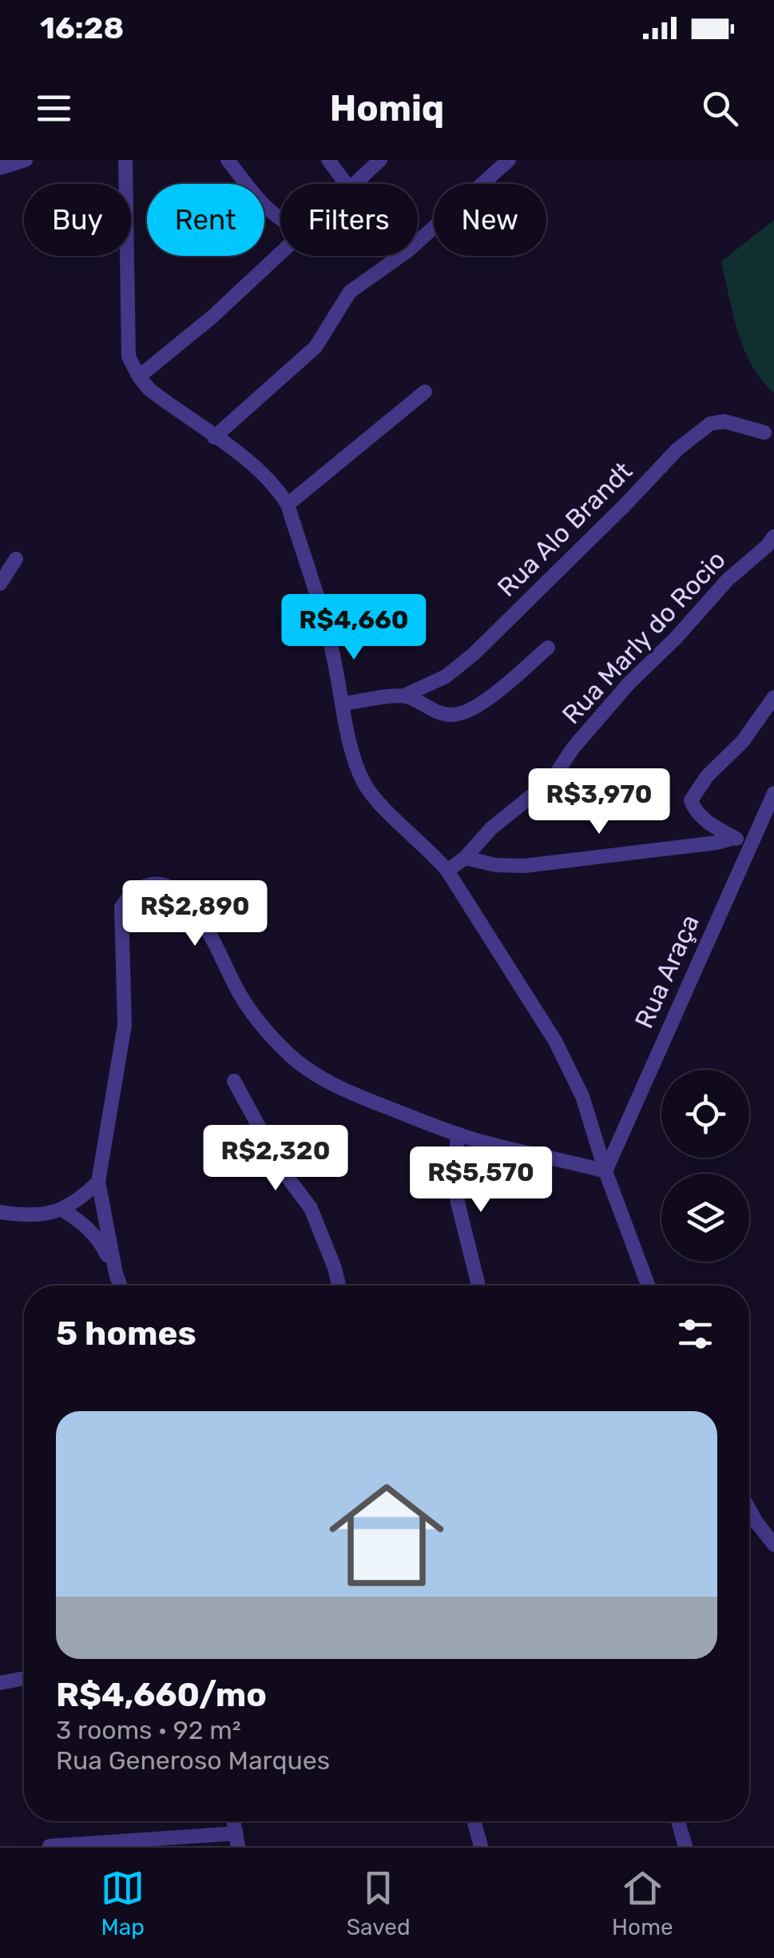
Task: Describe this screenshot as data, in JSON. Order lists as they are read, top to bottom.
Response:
{
  "streets": {
    "street": ["Rua Alo Brandt", "Rua Marly do Rocio", "Rua Araça"]
  },
  "page": {
    "status": "16:28",
    "header": "Homiq",
    "chip": [
      "Buy",
      "Rent",
      "Filters",
      "New"
    ],
    "price": [
      "R$4,660",
      "R$3,970",
      "R$2,890",
      "R$2,320",
      "R$5,570"
    ],
    "heading": "5 homes",
    "list": [
      {
        "name": "R$4,660/mo",
        "note": "3 rooms · 92 m² · Rua Generoso Marques"
      }
    ],
    "tabs": ["Map", "Saved", "Home"]
  }
}
